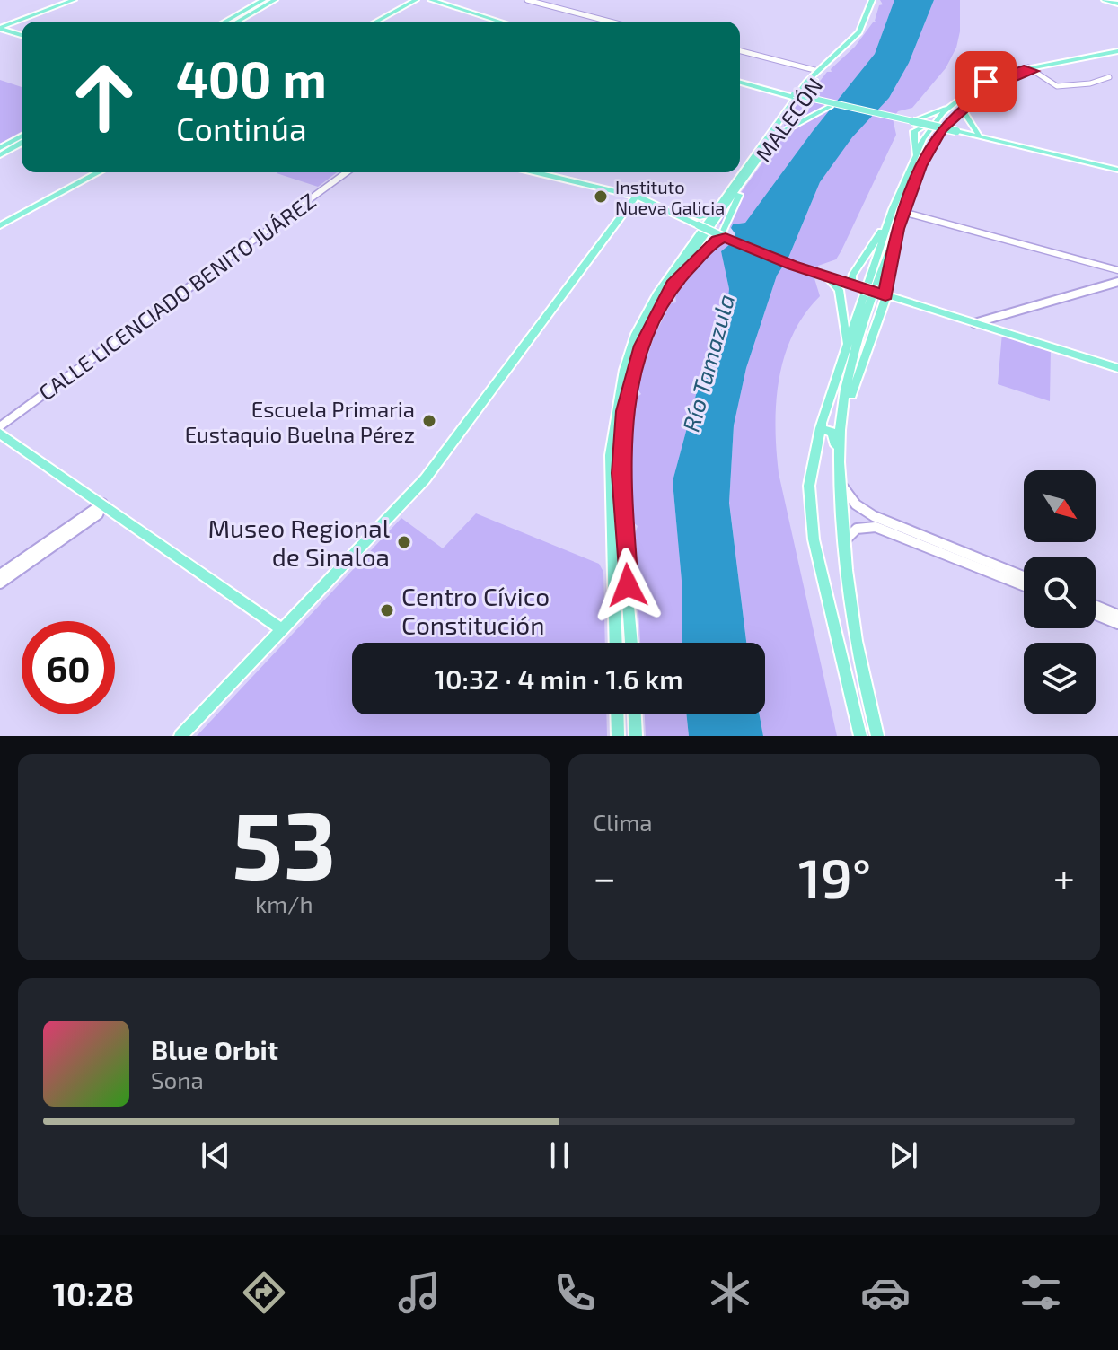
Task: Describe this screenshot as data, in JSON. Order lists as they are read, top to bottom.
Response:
{
  "streets": {
    "main road": ["MALECÓN"],
    "street": ["CALLE LICENCIADO BENITO JUÁREZ"]
  },
  "water": ["Río Tamazula"],
  "places": [
    "Instituto Nueva Galicia",
    "Escuela Primaria Eustaquio Buelna Pérez",
    "Museo Regional de Sinaloa",
    "Centro Cívico Constitución"
  ],
  "north": "bottom right",
  "page": {
    "turn": ["400 m", "Continúa"],
    "limit": "60",
    "trip": "10:32 · 4 min · 1.6 km",
    "tile": [
      ["53", "km/h"],
      "Clima"
    ],
    "heat": ["−", "19°", "+"],
    "song": ["Blue Orbit", "Sona"],
    "tabs": "10:28"
  }
}
